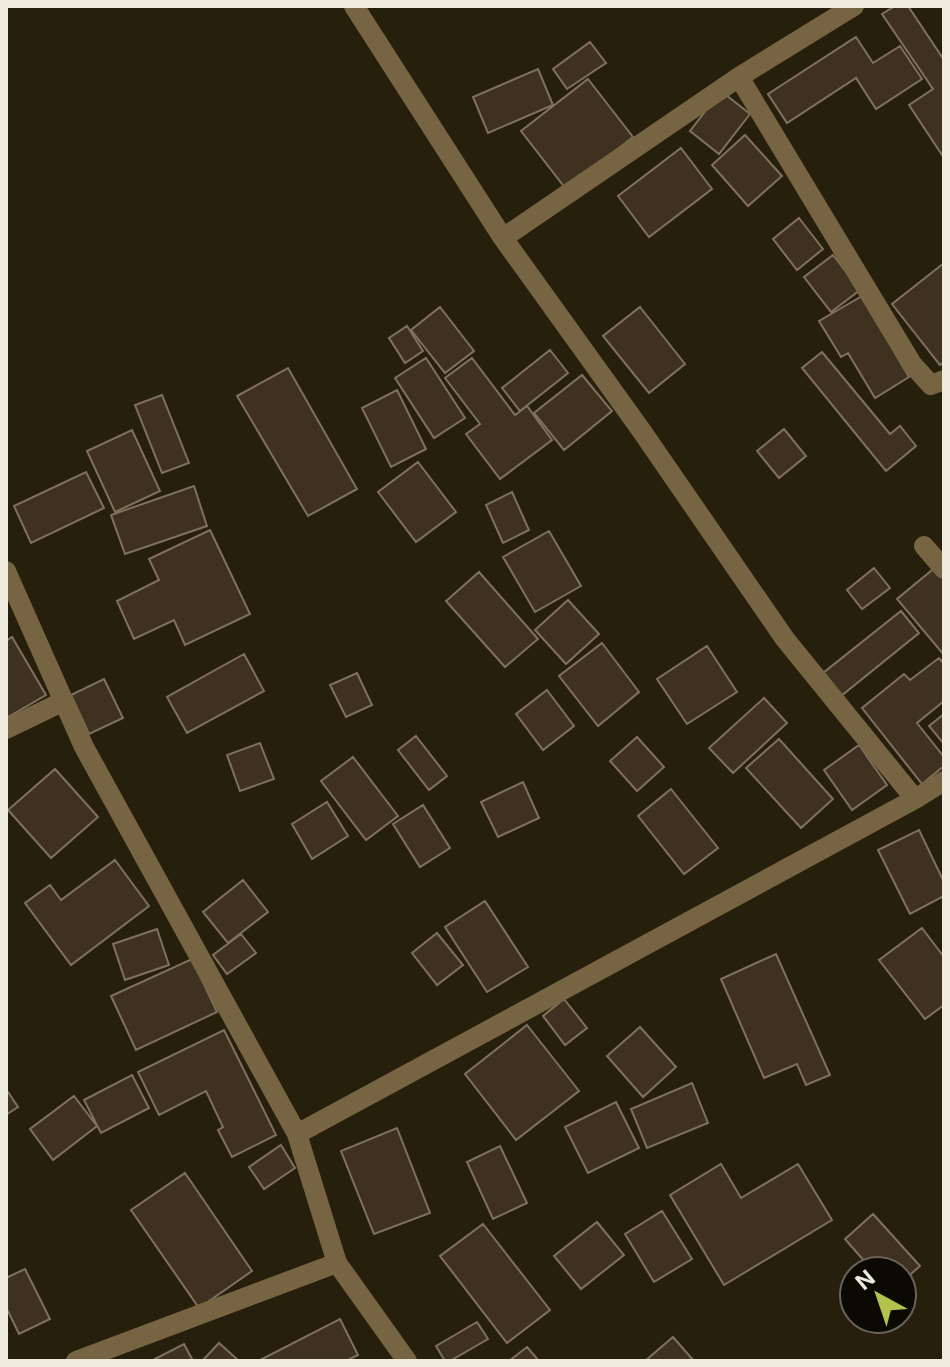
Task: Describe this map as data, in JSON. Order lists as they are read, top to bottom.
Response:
{
  "north": "top left"
}
